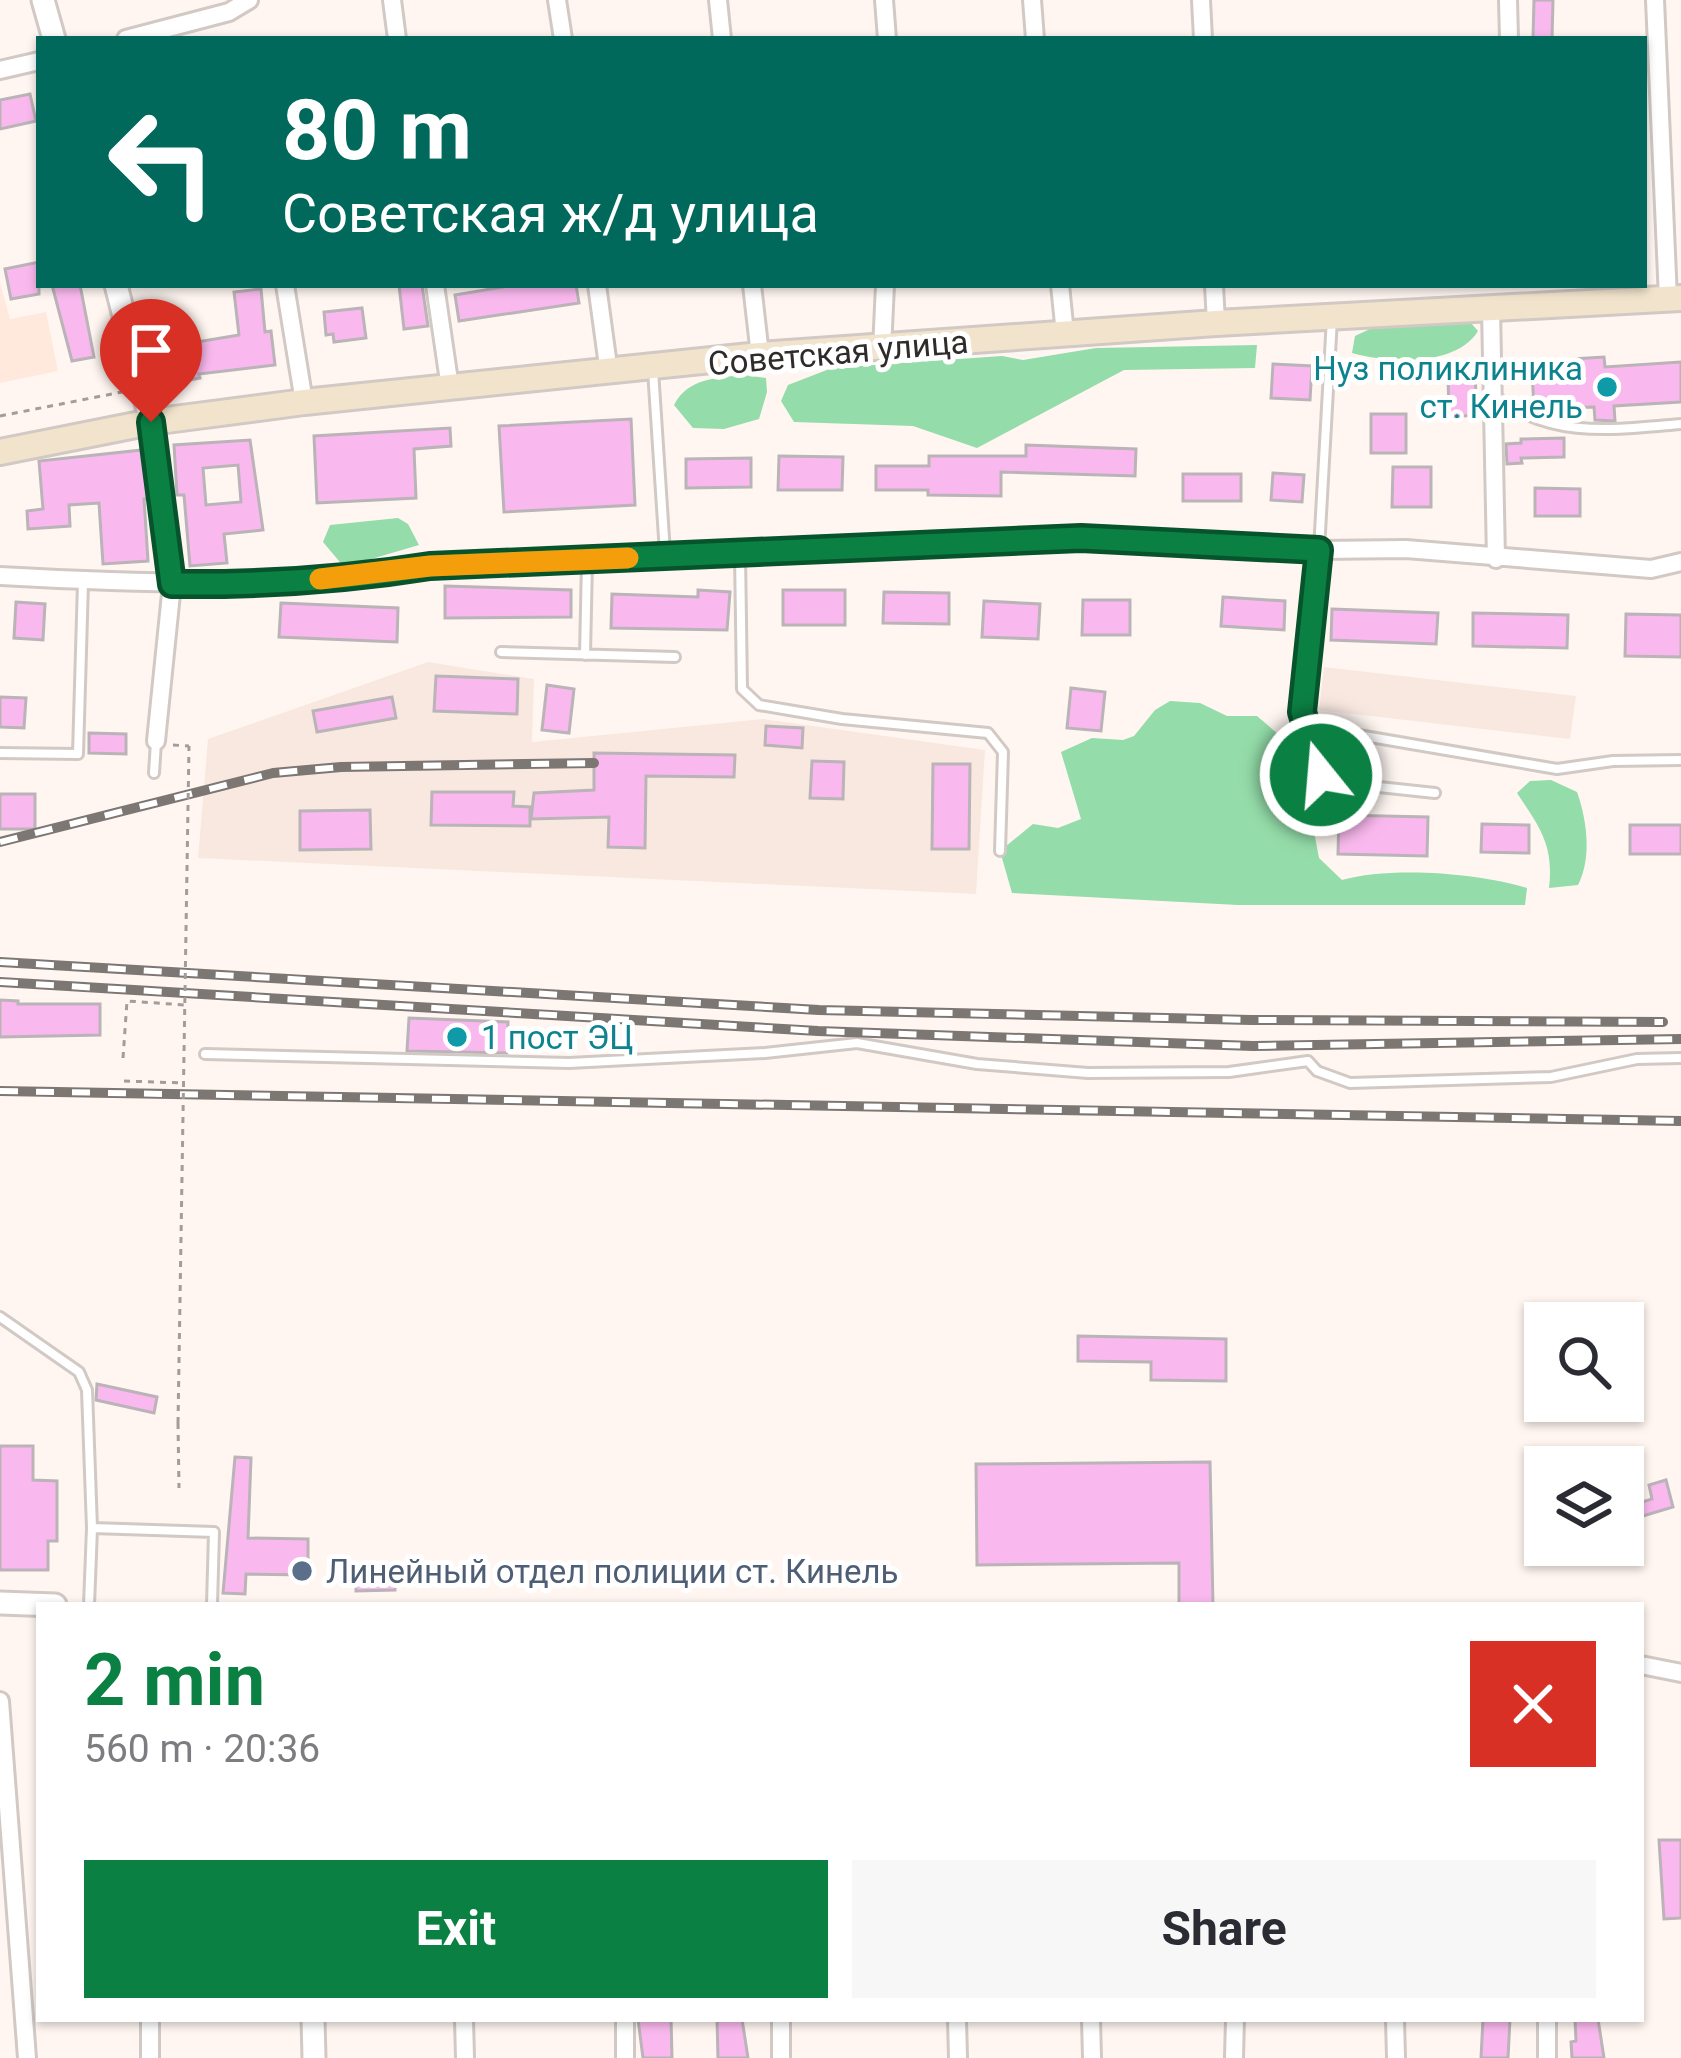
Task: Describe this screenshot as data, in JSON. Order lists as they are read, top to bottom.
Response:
{
  "streets": {
    "main road": ["Советская улица"]
  },
  "places": ["Нуз поликлиника ст. Кинель", "1 пост ЭЦ", "Линейный отдел полиции ст. Кинель"],
  "page": {
    "turn": ["80 m", "Советская ж/д улица"],
    "heading": ["2 min", "560 m · 20:36"],
    "buttons": ["Exit", "Share"]
  }
}
